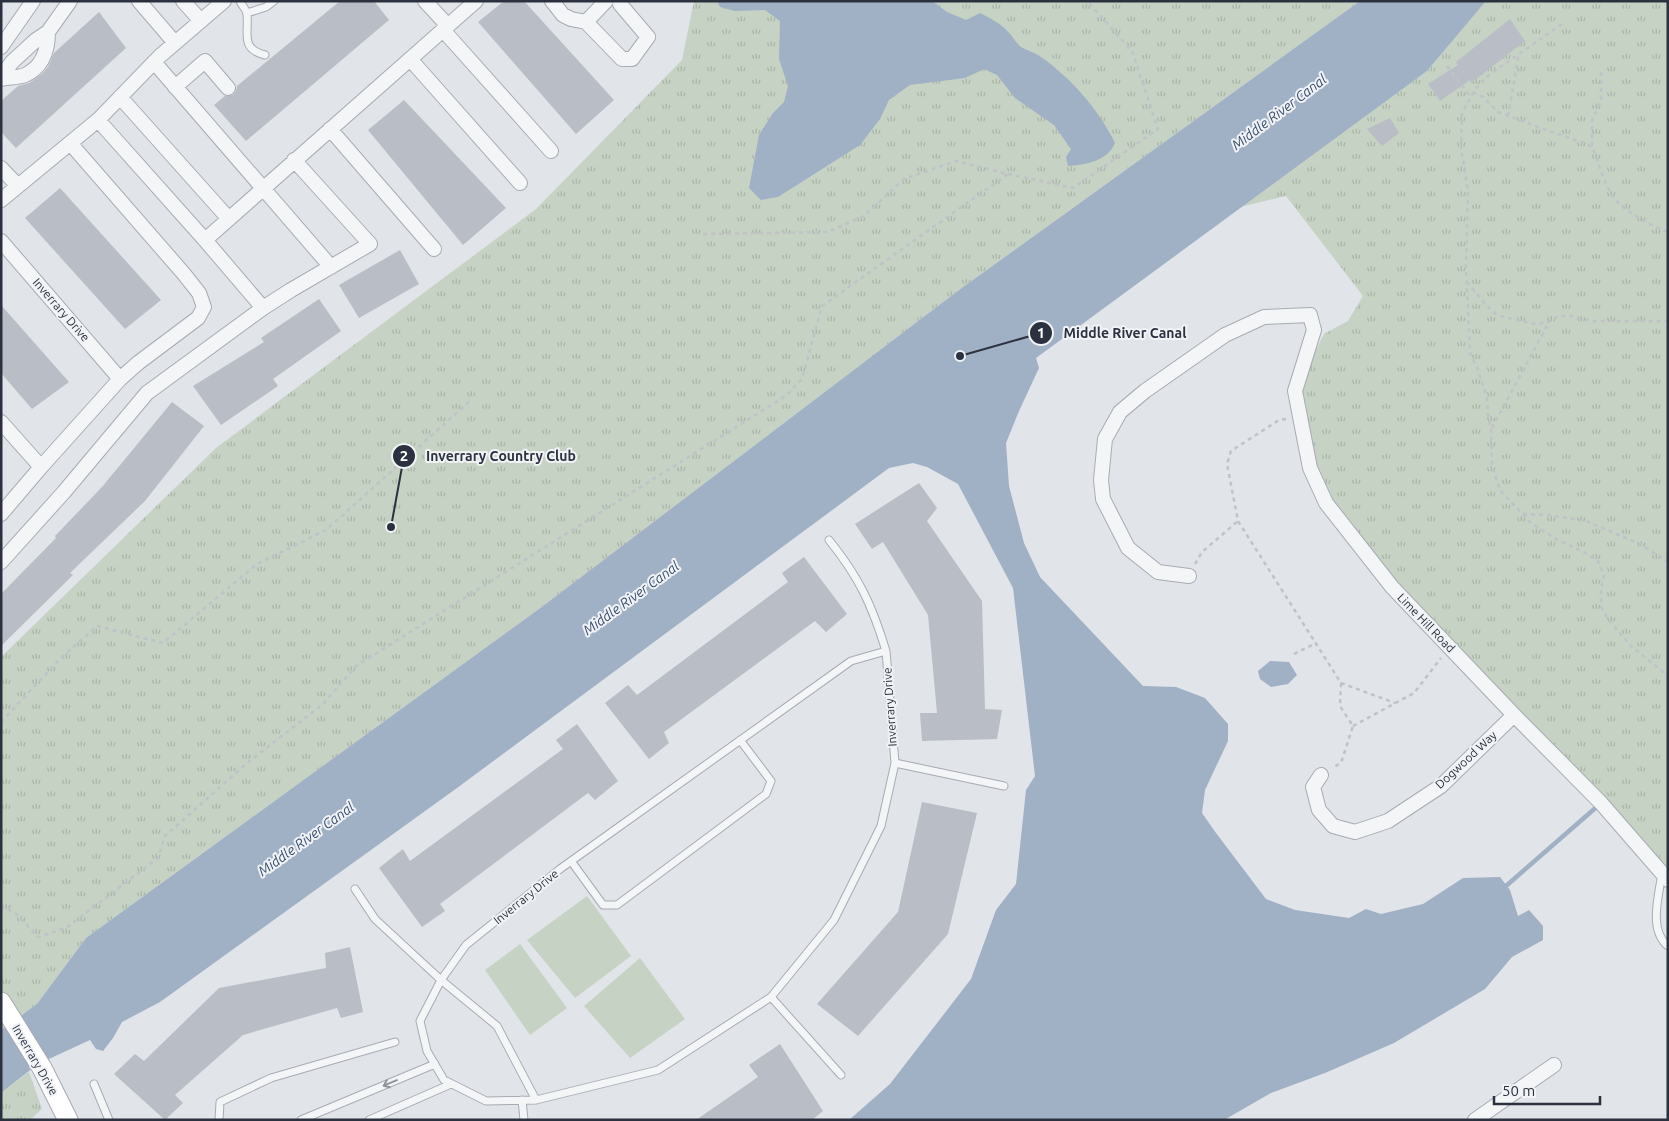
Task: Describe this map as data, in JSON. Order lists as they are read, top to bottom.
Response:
{
  "streets": {
    "street": ["Inverrary Drive", "Lime Hill Road", "Dogwood Way"]
  },
  "crossings": [
    ["Lime Hill Road", "Dogwood Way"]
  ],
  "water": ["Middle River Canal"],
  "places": ["Middle River Canal", "Inverrary Country Club"],
  "scale_bar": "50 m"
}
